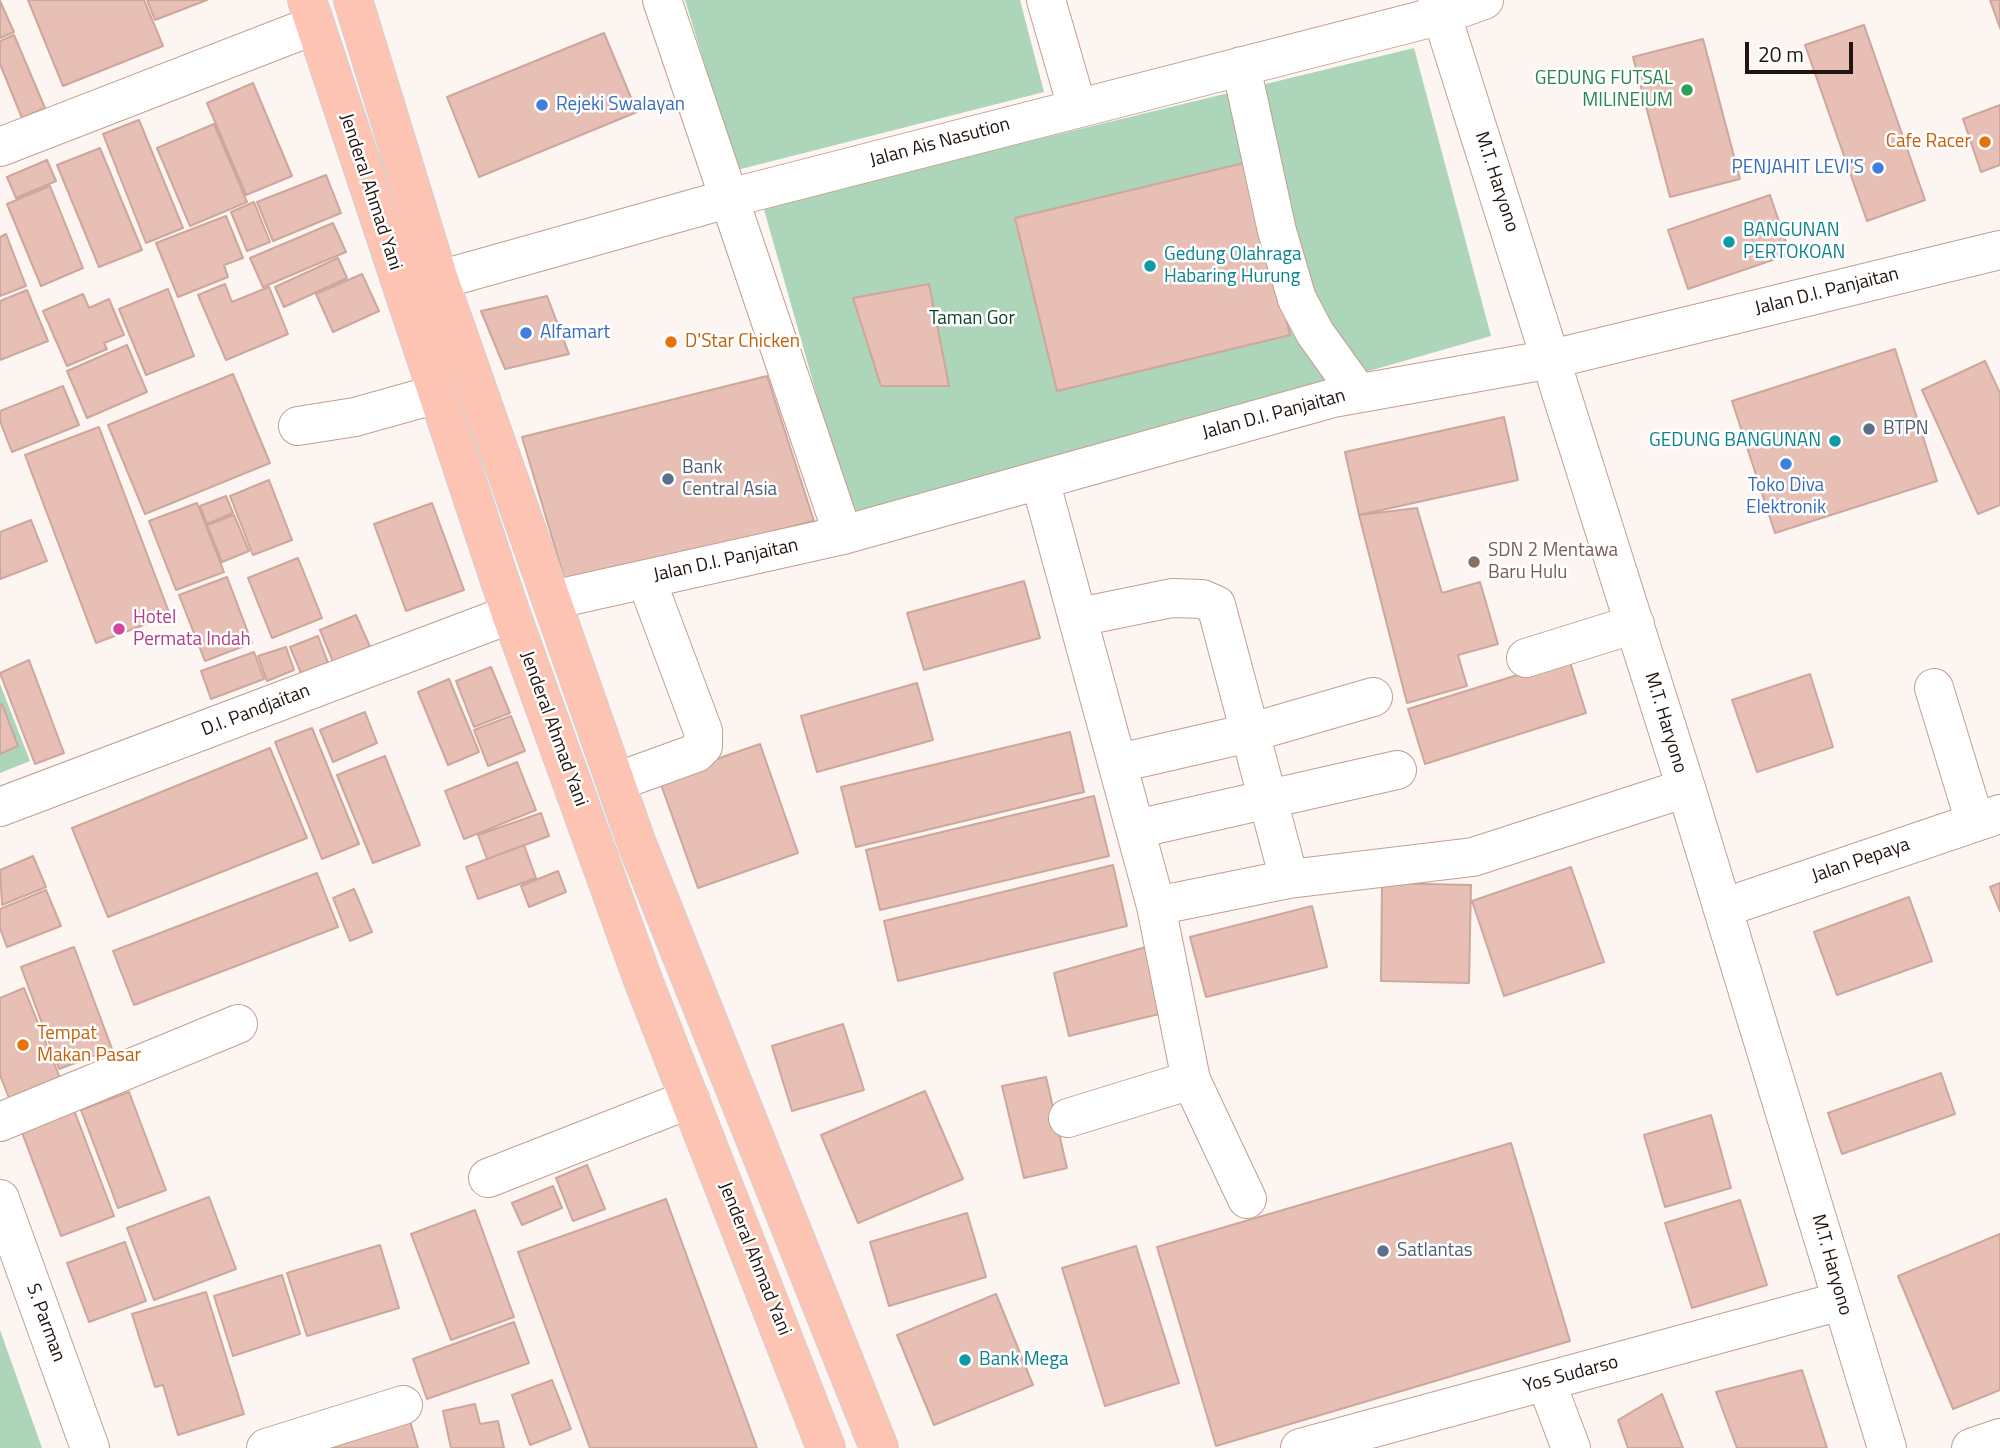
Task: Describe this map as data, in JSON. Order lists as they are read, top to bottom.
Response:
{
  "streets": {
    "highway": ["Jenderal Ahmad Yani"],
    "street": [
      "Jalan Ais Nasution",
      "M.T. Haryono",
      "Jalan D.I. Panjaitan",
      "D.I. Pandjaitan",
      "Jalan Pepaya",
      "S. Parman",
      "Yos Sudarso"
    ]
  },
  "crossings": [
    ["Jalan Ais Nasution", "M.T. Haryono"],
    ["Jalan Ais Nasution", "Jenderal Ahmad Yani"],
    ["M.T. Haryono", "Jalan D.I. Panjaitan"],
    ["M.T. Haryono", "Jalan Pepaya"],
    ["M.T. Haryono", "Yos Sudarso"],
    ["Jenderal Ahmad Yani", "Jalan D.I. Panjaitan"],
    ["Jenderal Ahmad Yani", "D.I. Pandjaitan"]
  ],
  "parks": ["Taman Gor"],
  "places": [
    "GEDUNG FUTSAL MILINEIUM",
    "Rejeki Swalayan",
    "Cafe Racer",
    "PENJAHIT LEVI'S",
    "BANGUNAN PERTOKOAN",
    "Gedung Olahraga Habaring Hurung",
    "Alfamart",
    "D'Star Chicken",
    "BTPN",
    "GEDUNG BANGUNAN",
    "Toko Diva Elektronik",
    "Bank Central Asia",
    "SDN 2 Mentawa Baru Hulu",
    "Hotel Permata Indah",
    "Tempat Makan Pasar",
    "Satlantas",
    "Bank Mega"
  ],
  "scale_bar": "20 m"
}
